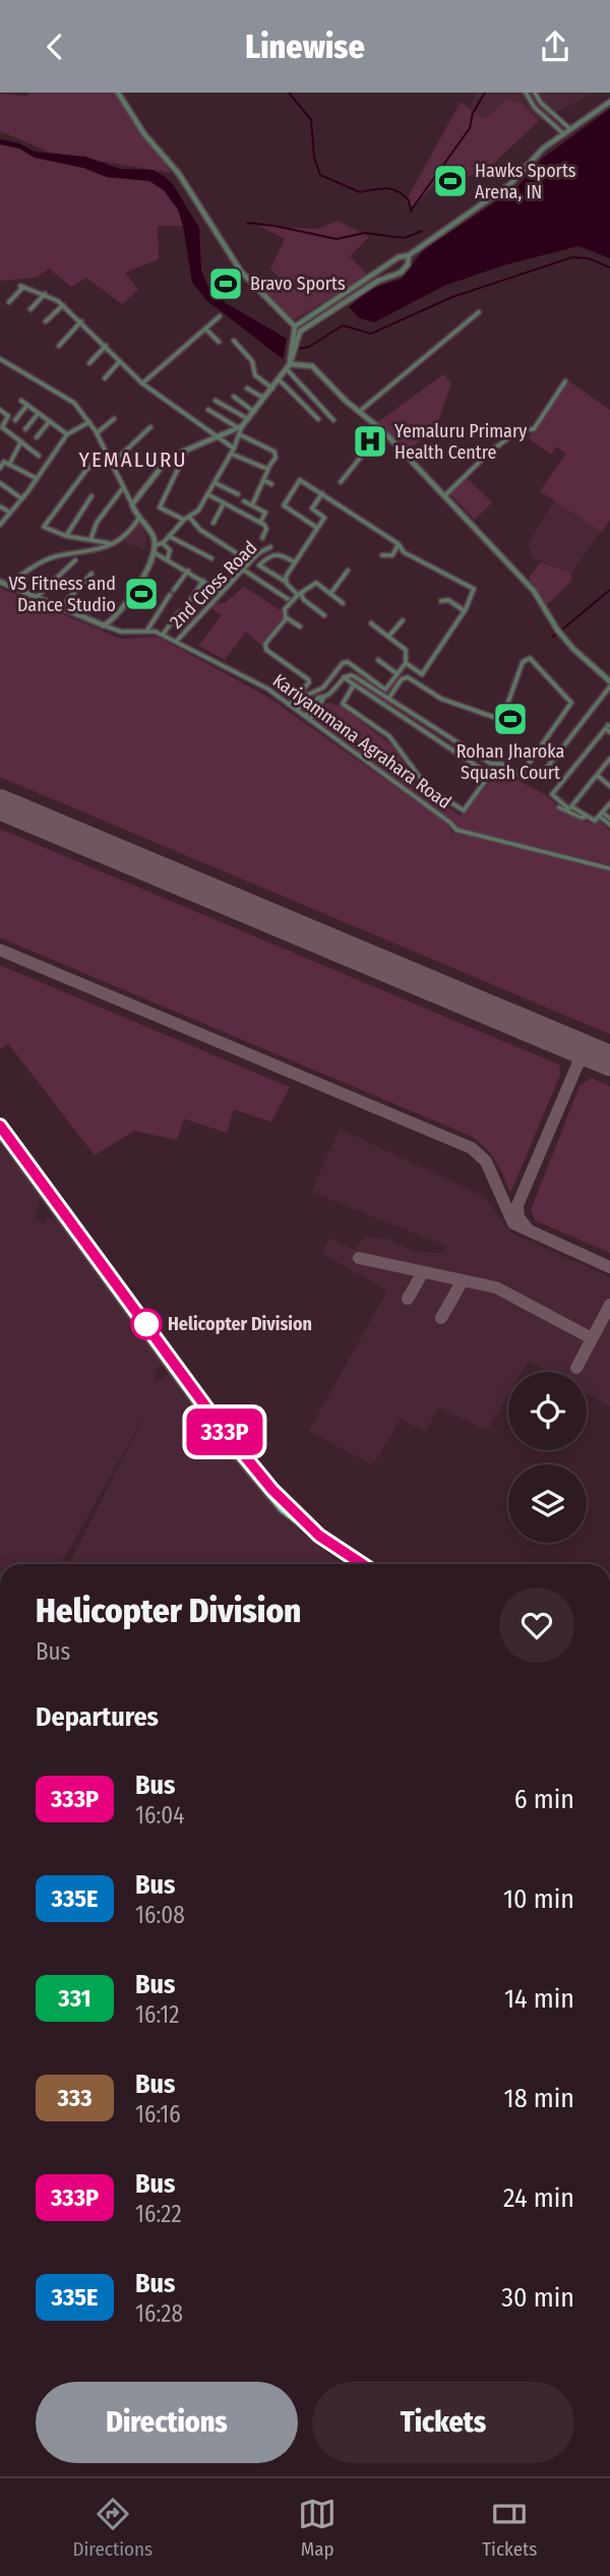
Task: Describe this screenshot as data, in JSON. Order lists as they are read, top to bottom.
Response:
{
  "streets": {
    "street": ["2nd Cross Road", "Kariyammana Agrahara Road"]
  },
  "crossings": [
    ["2nd Cross Road", "Kariyammana Agrahara Road"]
  ],
  "districts": ["YEMALURU"],
  "places": {
    "sports": [
      "Hawks Sports Arena, IN",
      "Bravo Sports",
      "VS Fitness and Dance Studio",
      "Rohan Jharoka Squash Court"
    ],
    "hospital": ["Yemaluru Primary Health Centre"],
    "other": ["Helicopter Division"]
  },
  "lines": ["bus line 333P"],
  "page": {
    "header": "Linewise",
    "on_map": "333P",
    "heading": [
      ["Helicopter Division", "Bus"],
      "Departures"
    ],
    "list": [
      {
        "mark": "333P",
        "name": "Bus",
        "note": "16:04",
        "value": "6 min"
      },
      {
        "mark": "335E",
        "name": "Bus",
        "note": "16:08",
        "value": "10 min"
      },
      {
        "mark": "331",
        "name": "Bus",
        "note": "16:12",
        "value": "14 min"
      },
      {
        "mark": "333",
        "name": "Bus",
        "note": "16:16",
        "value": "18 min"
      },
      {
        "mark": "333P",
        "name": "Bus",
        "note": "16:22",
        "value": "24 min"
      },
      {
        "mark": "335E",
        "name": "Bus",
        "note": "16:28",
        "value": "30 min"
      }
    ],
    "buttons": ["Directions", "Tickets"],
    "tabs": ["Directions", "Map", "Tickets"]
  }
}
